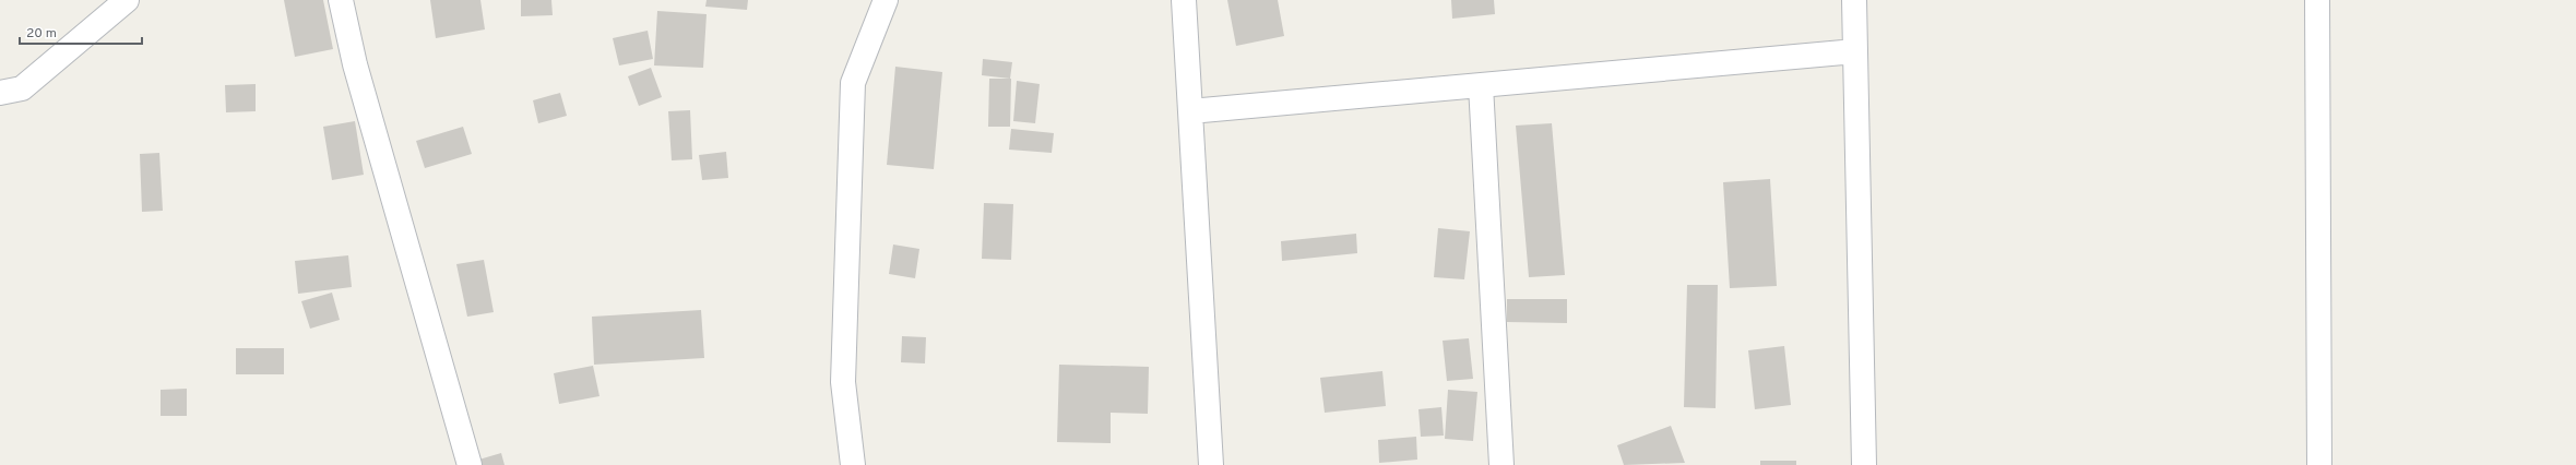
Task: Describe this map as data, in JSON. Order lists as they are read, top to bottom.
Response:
{
  "scale_bar": "20 m"
}
